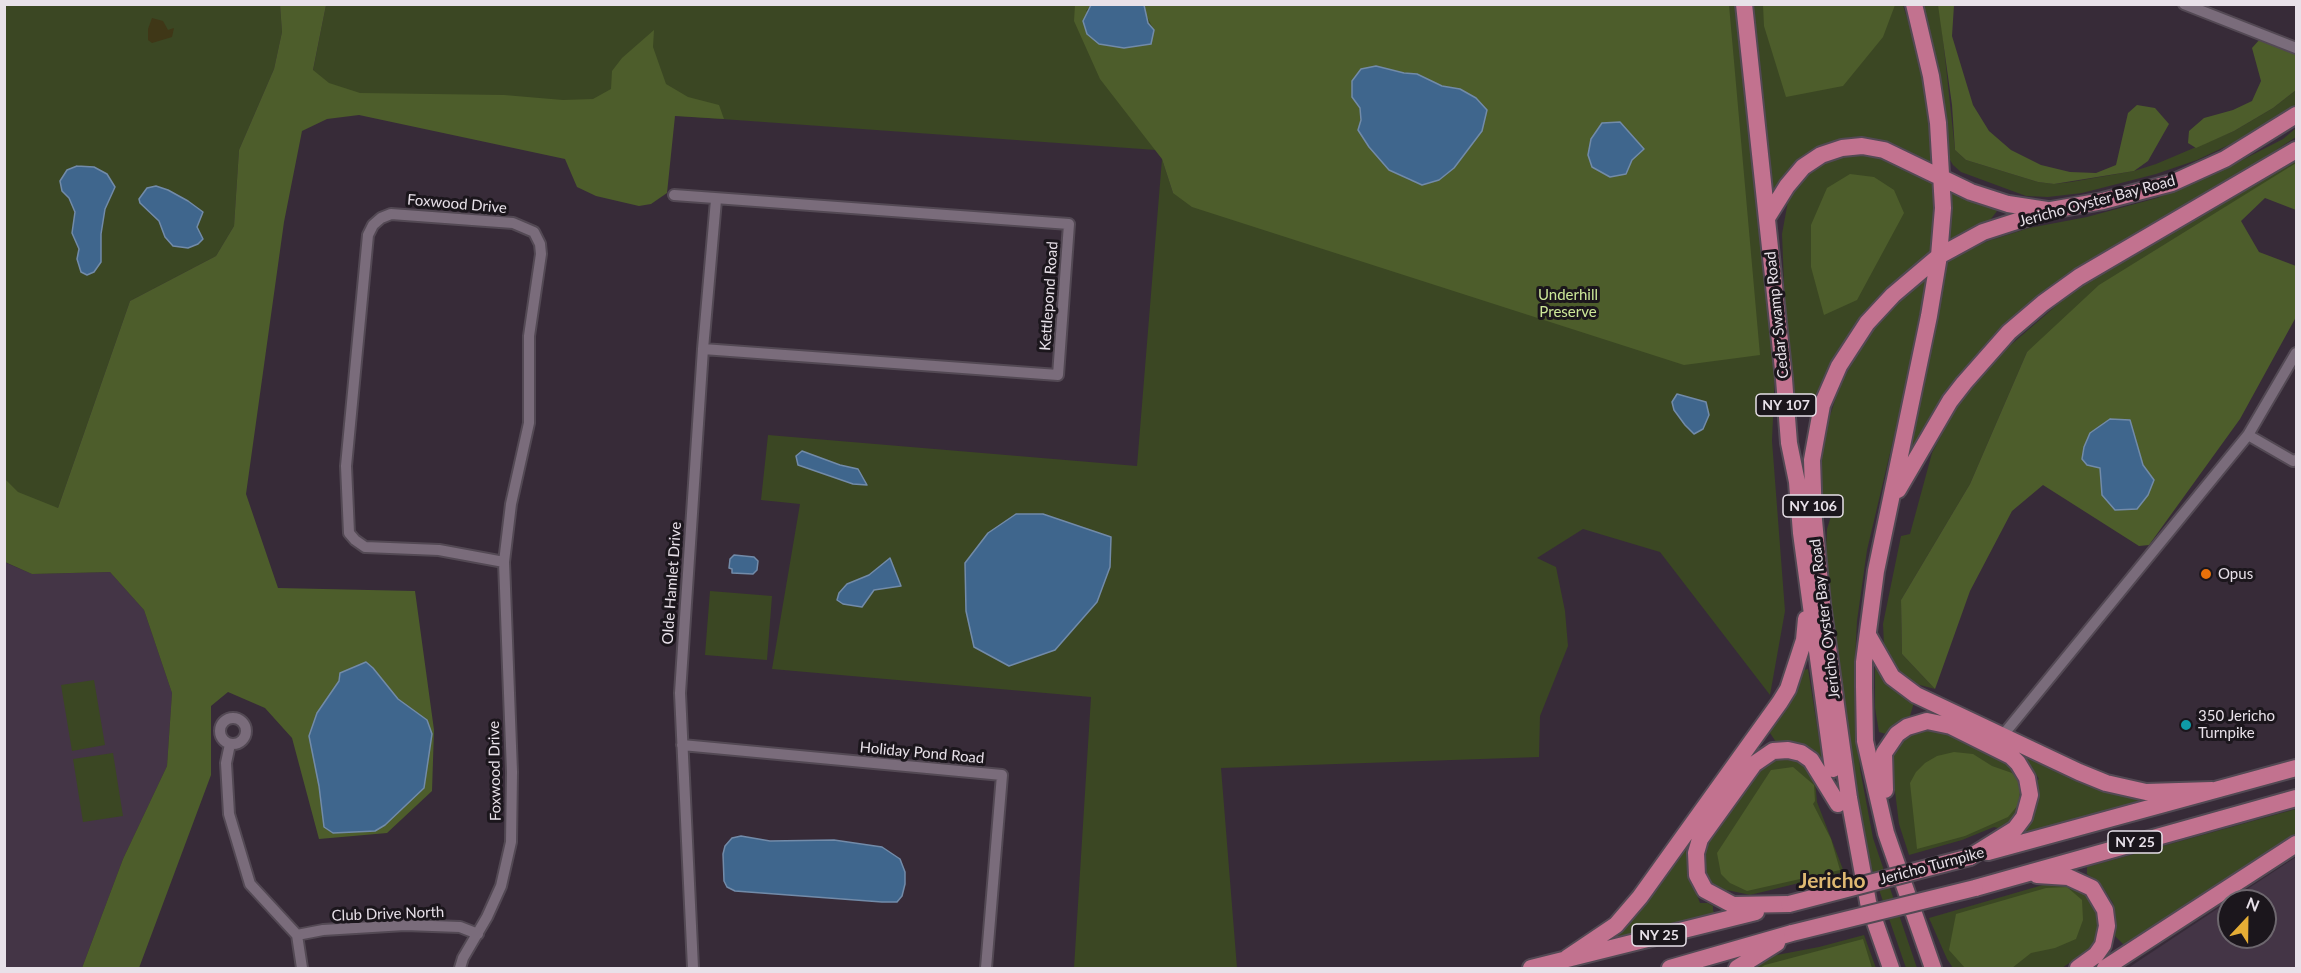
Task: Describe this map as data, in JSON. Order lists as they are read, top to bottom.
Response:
{
  "streets": {
    "main road": [
      "Jericho Oyster Bay Road",
      "Cedar Swamp Road",
      "NY 107",
      "NY 106",
      "NY 25",
      "Jericho Turnpike"
    ],
    "street": [
      "Foxwood Drive",
      "Kettlepond Road",
      "Olde Hamlet Drive",
      "Holiday Pond Road",
      "Club Drive North"
    ]
  },
  "crossings": [
    ["Jericho Oyster Bay Road", "Cedar Swamp Road"],
    ["Jericho Oyster Bay Road", "NY 106"],
    ["Foxwood Drive", "Club Drive North"],
    ["Kettlepond Road", "Olde Hamlet Drive"],
    ["Cedar Swamp Road", "NY 106"],
    ["Olde Hamlet Drive", "Holiday Pond Road"]
  ],
  "districts": ["Jericho"],
  "parks": ["Underhill Preserve"],
  "places": ["Opus", "350 Jericho Turnpike"],
  "north": "top"
}
